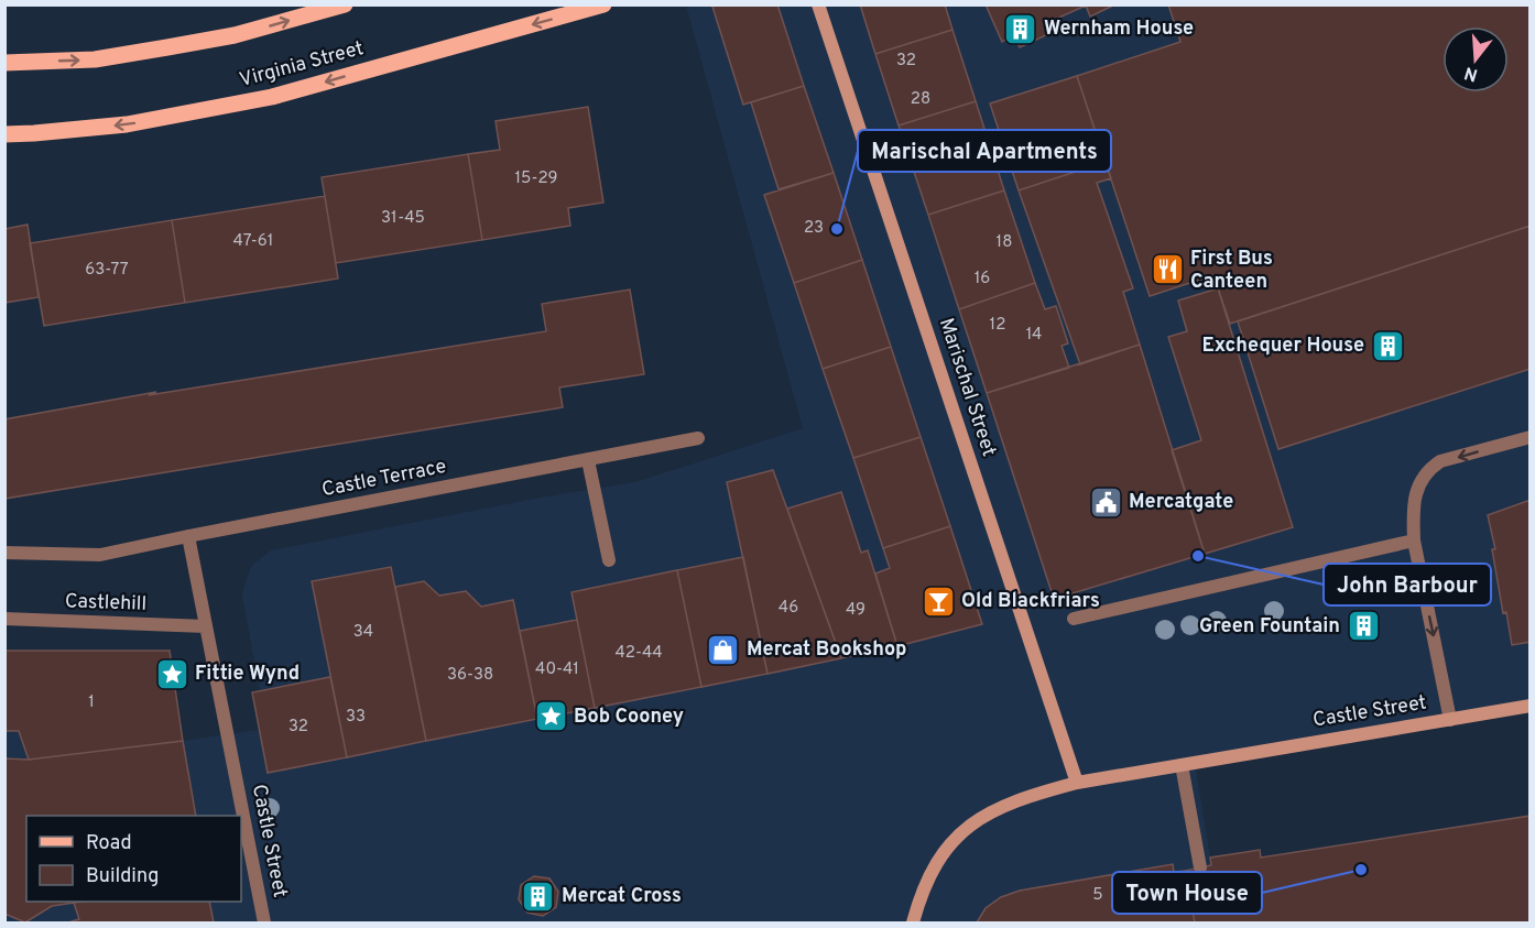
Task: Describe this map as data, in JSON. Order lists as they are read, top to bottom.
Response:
{
  "streets": {
    "main road": ["Virginia Street"],
    "street": [
      "Marischal Street",
      "Castle Terrace",
      "Castlehill",
      "Castle Street"
    ]
  },
  "crossings": [
    ["Marischal Street", "Castle Street"],
    ["Castlehill", "Castle Street"]
  ],
  "places": {
    "building": [
      "Wernham House",
      "Exchequer House",
      "Green Fountain",
      "Mercat Cross"
    ],
    "other": ["Marischal Apartments", "John Barbour", "Town House"],
    "restaurant": ["First Bus Canteen"],
    "public building": ["Mercatgate"],
    "bar": ["Old Blackfriars"],
    "shop": ["Mercat Bookshop"],
    "place": ["Fittie Wynd", "Bob Cooney"]
  },
  "house_numbers": [
    "32",
    "28",
    "15-29",
    "31-45",
    "23",
    "47-61",
    "18",
    "63-77",
    "16",
    "12",
    "14",
    "46",
    "49",
    "34",
    "42-44",
    "40-41",
    "36-38",
    "1",
    "33",
    "32",
    "5"
  ],
  "legend": ["Road", "Building"],
  "north": "bottom"
}
